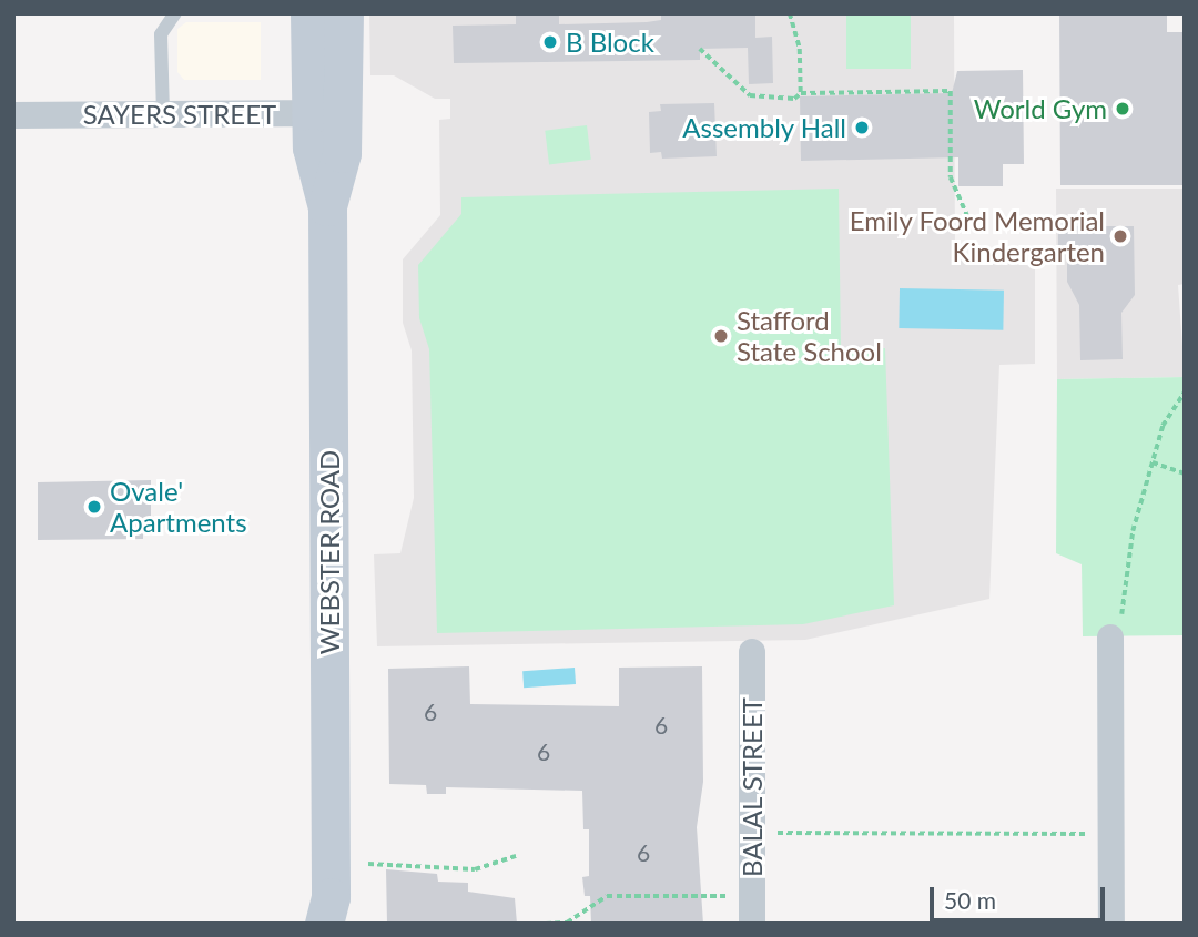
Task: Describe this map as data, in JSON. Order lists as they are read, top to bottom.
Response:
{
  "streets": {
    "main road": ["WEBSTER ROAD"],
    "street": ["SAYERS STREET", "BALAL STREET"]
  },
  "crossings": [
    ["SAYERS STREET", "WEBSTER ROAD"]
  ],
  "places": [
    "B Block",
    "World Gym",
    "Assembly Hall",
    "Emily Foord Memorial Kindergarten",
    "Stafford State School",
    "Ovale' Apartments"
  ],
  "house_numbers": [
    "6",
    "6",
    "6",
    "6"
  ],
  "scale_bar": "50 m"
}
